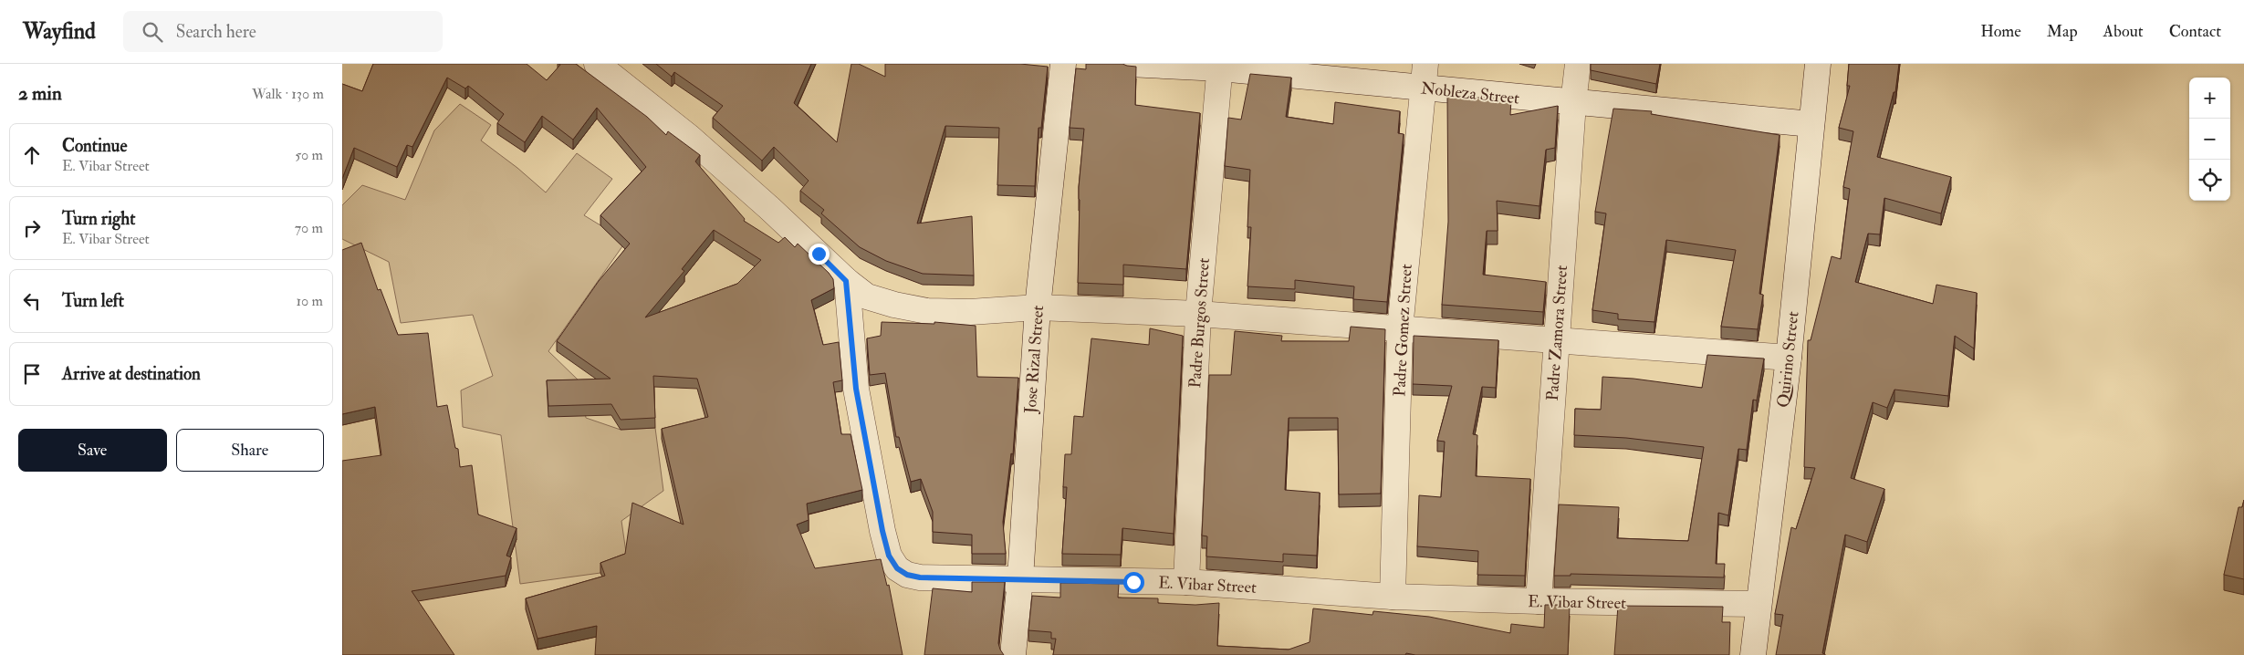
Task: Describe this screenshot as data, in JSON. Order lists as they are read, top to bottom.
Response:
{
  "streets": {
    "street": [
      "Nobleza Street",
      "Padre Burgos Street",
      "Padre Gomez Street",
      "Padre Zamora Street",
      "Jose Rizal Street",
      "Quirino Street",
      "E. Vibar Street"
    ]
  },
  "crossings": [
    ["Nobleza Street", "Padre Burgos Street"],
    ["Nobleza Street", "Padre Gomez Street"],
    ["Nobleza Street", "Padre Zamora Street"],
    ["Nobleza Street", "Quirino Street"],
    ["Padre Burgos Street", "E. Vibar Street"],
    ["Padre Gomez Street", "E. Vibar Street"],
    ["Padre Zamora Street", "E. Vibar Street"],
    ["Jose Rizal Street", "E. Vibar Street"],
    ["Quirino Street", "E. Vibar Street"]
  ],
  "page": {
    "header": "Wayfind",
    "search": "Search here",
    "nav": [
      "Home",
      "Map",
      "About",
      "Contact"
    ],
    "heading": ["2 min", "Walk · 130 m"],
    "map_buttons": ["+", "−"],
    "list": [
      ["Continue", "E. Vibar Street", "50 m"],
      ["Turn right", "E. Vibar Street", "70 m"],
      ["Turn left", "10 m"],
      "Arrive at destination"
    ],
    "buttons": ["Save", "Share"]
  }
}
